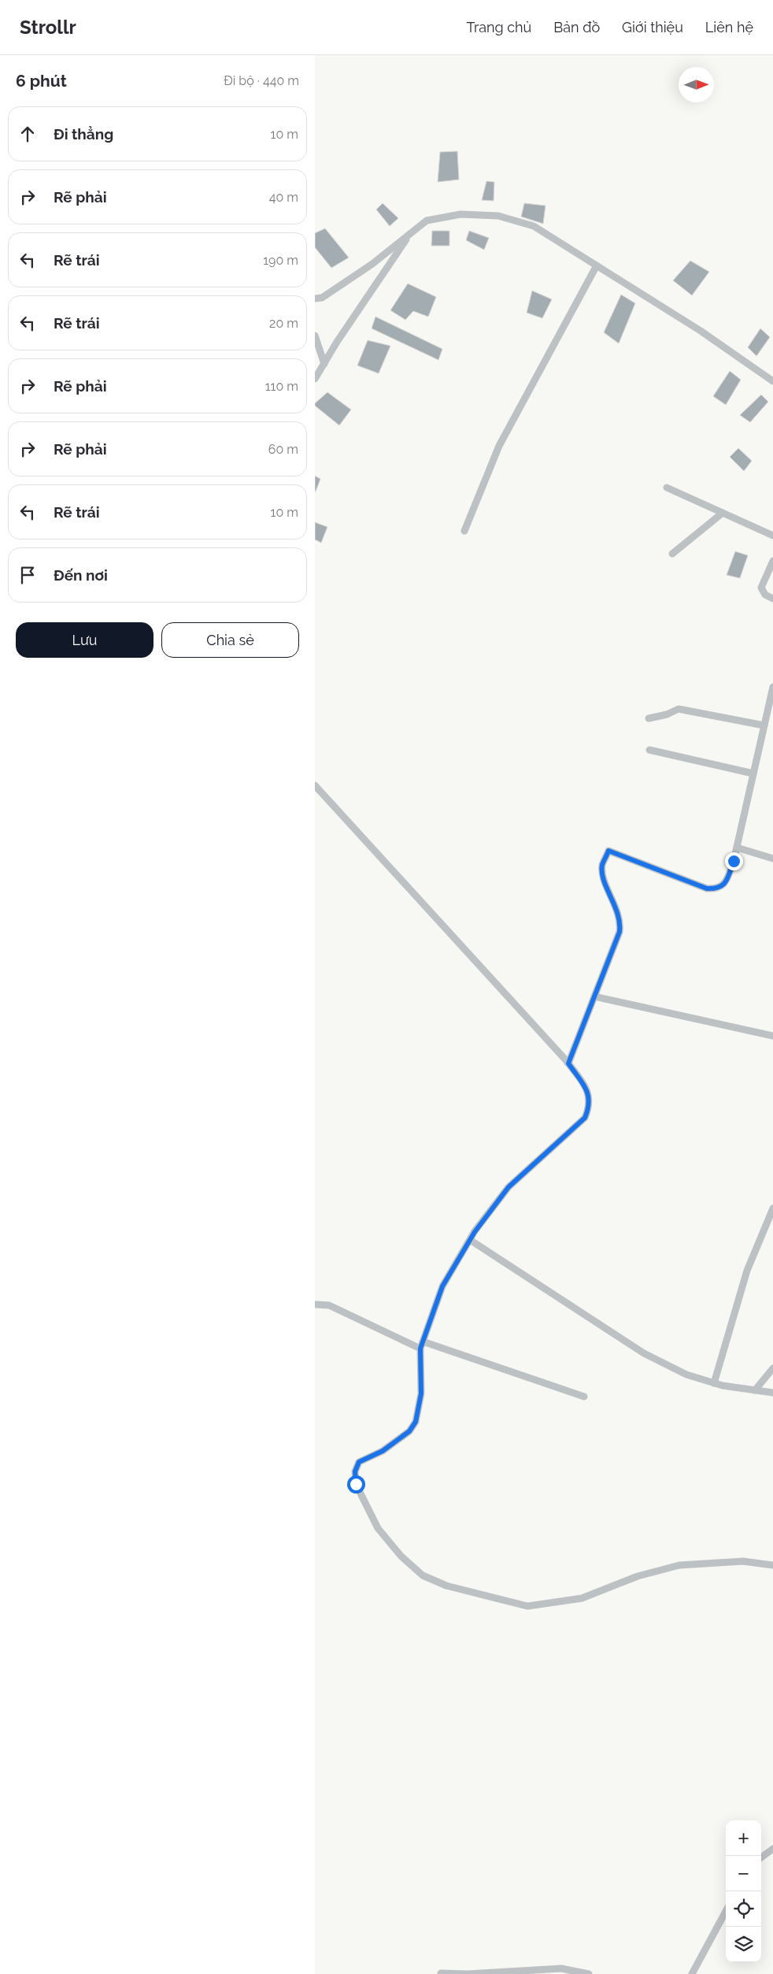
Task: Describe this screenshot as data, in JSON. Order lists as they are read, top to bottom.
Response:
{
  "north": "right",
  "page": {
    "header": "Strollr",
    "nav": [
      "Trang chủ",
      "Bản đồ",
      "Giới thiệu",
      "Liên hệ"
    ],
    "heading": ["6 phút", "Đi bộ · 440 m"],
    "list": [
      ["Đi thẳng", "10 m"],
      ["Rẽ phải", "40 m"],
      ["Rẽ trái", "190 m"],
      ["Rẽ trái", "20 m"],
      ["Rẽ phải", "110 m"],
      ["Rẽ phải", "60 m"],
      ["Rẽ trái", "10 m"],
      "Đến nơi"
    ],
    "buttons": ["Lưu", "Chia sẻ"],
    "map_buttons": ["+", "−"]
  }
}
